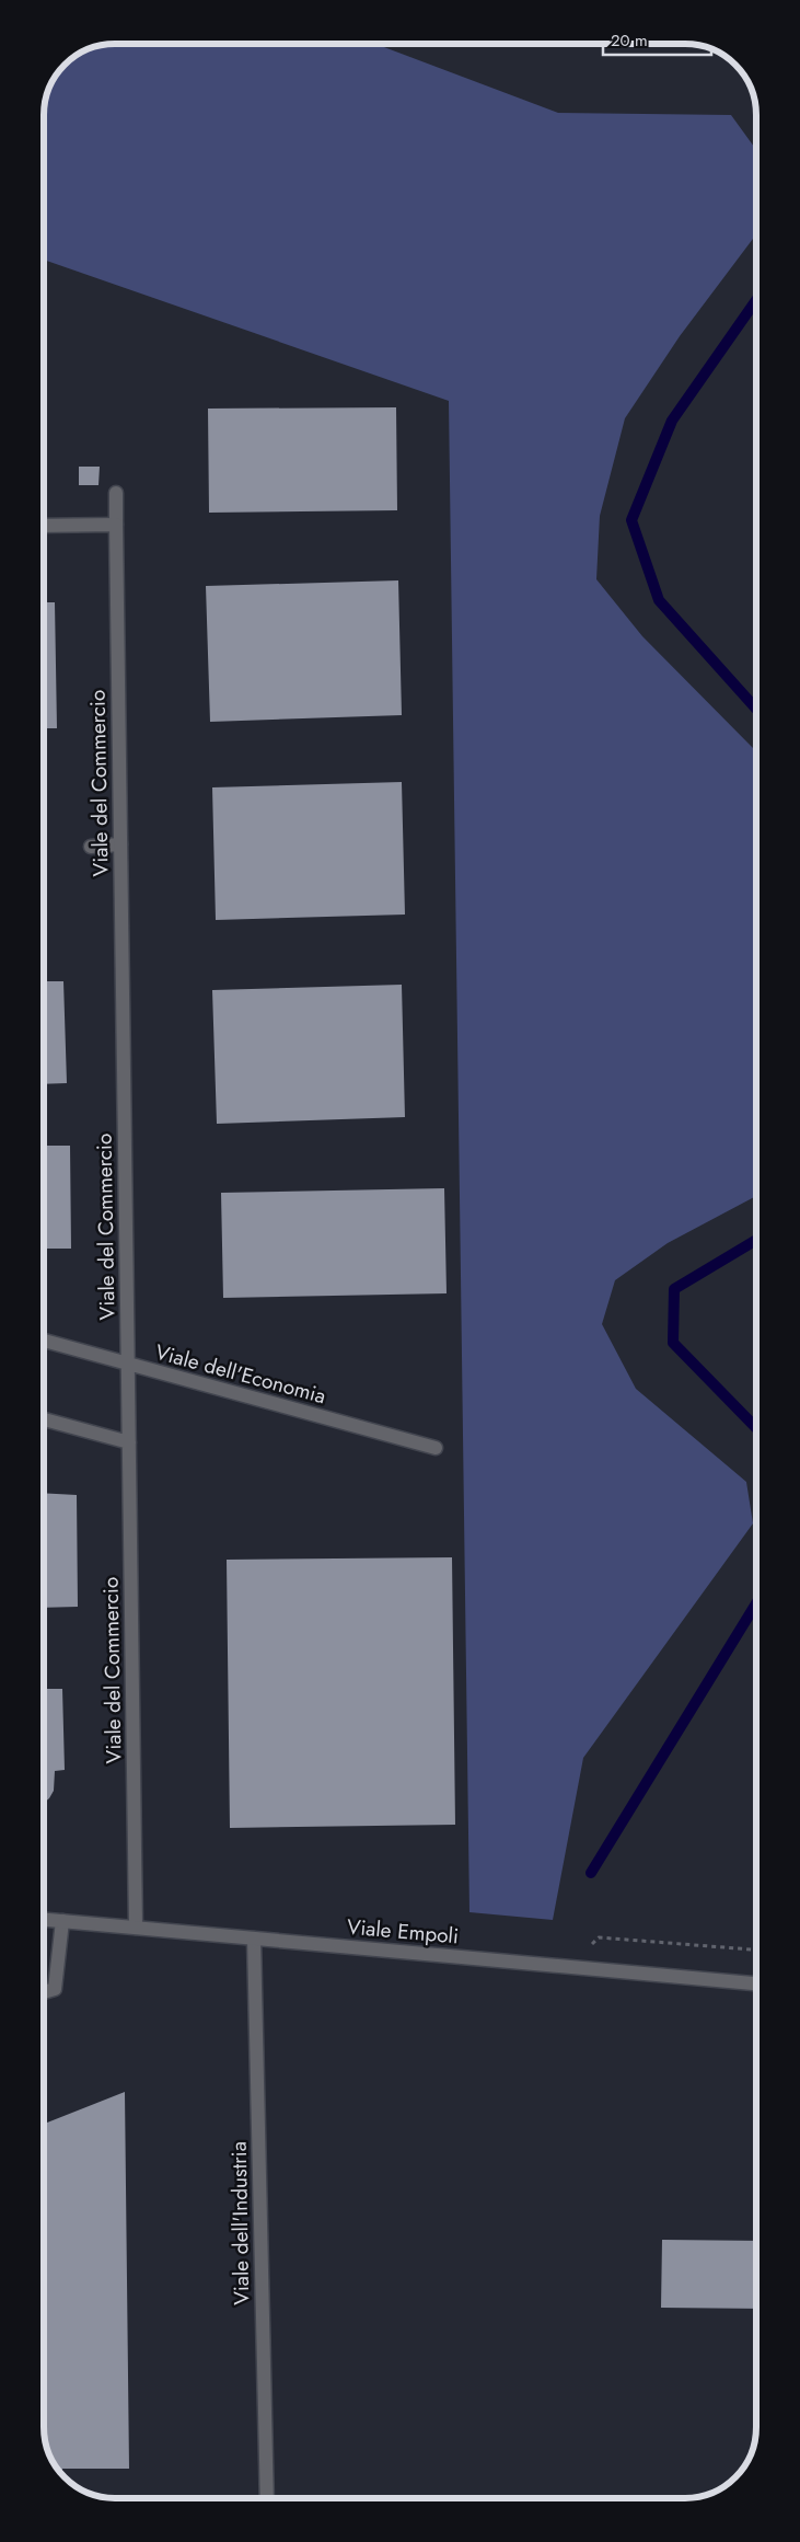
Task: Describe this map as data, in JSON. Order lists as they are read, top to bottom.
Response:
{
  "streets": {
    "street": [
      "Viale del Commercio",
      "Viale dell'Economia",
      "Viale Empoli",
      "Viale dell'Industria"
    ]
  },
  "crossings": [
    ["Viale del Commercio", "Viale dell'Economia"],
    ["Viale del Commercio", "Viale Empoli"],
    ["Viale Empoli", "Viale dell'Industria"]
  ],
  "scale_bar": "20 m"
}
